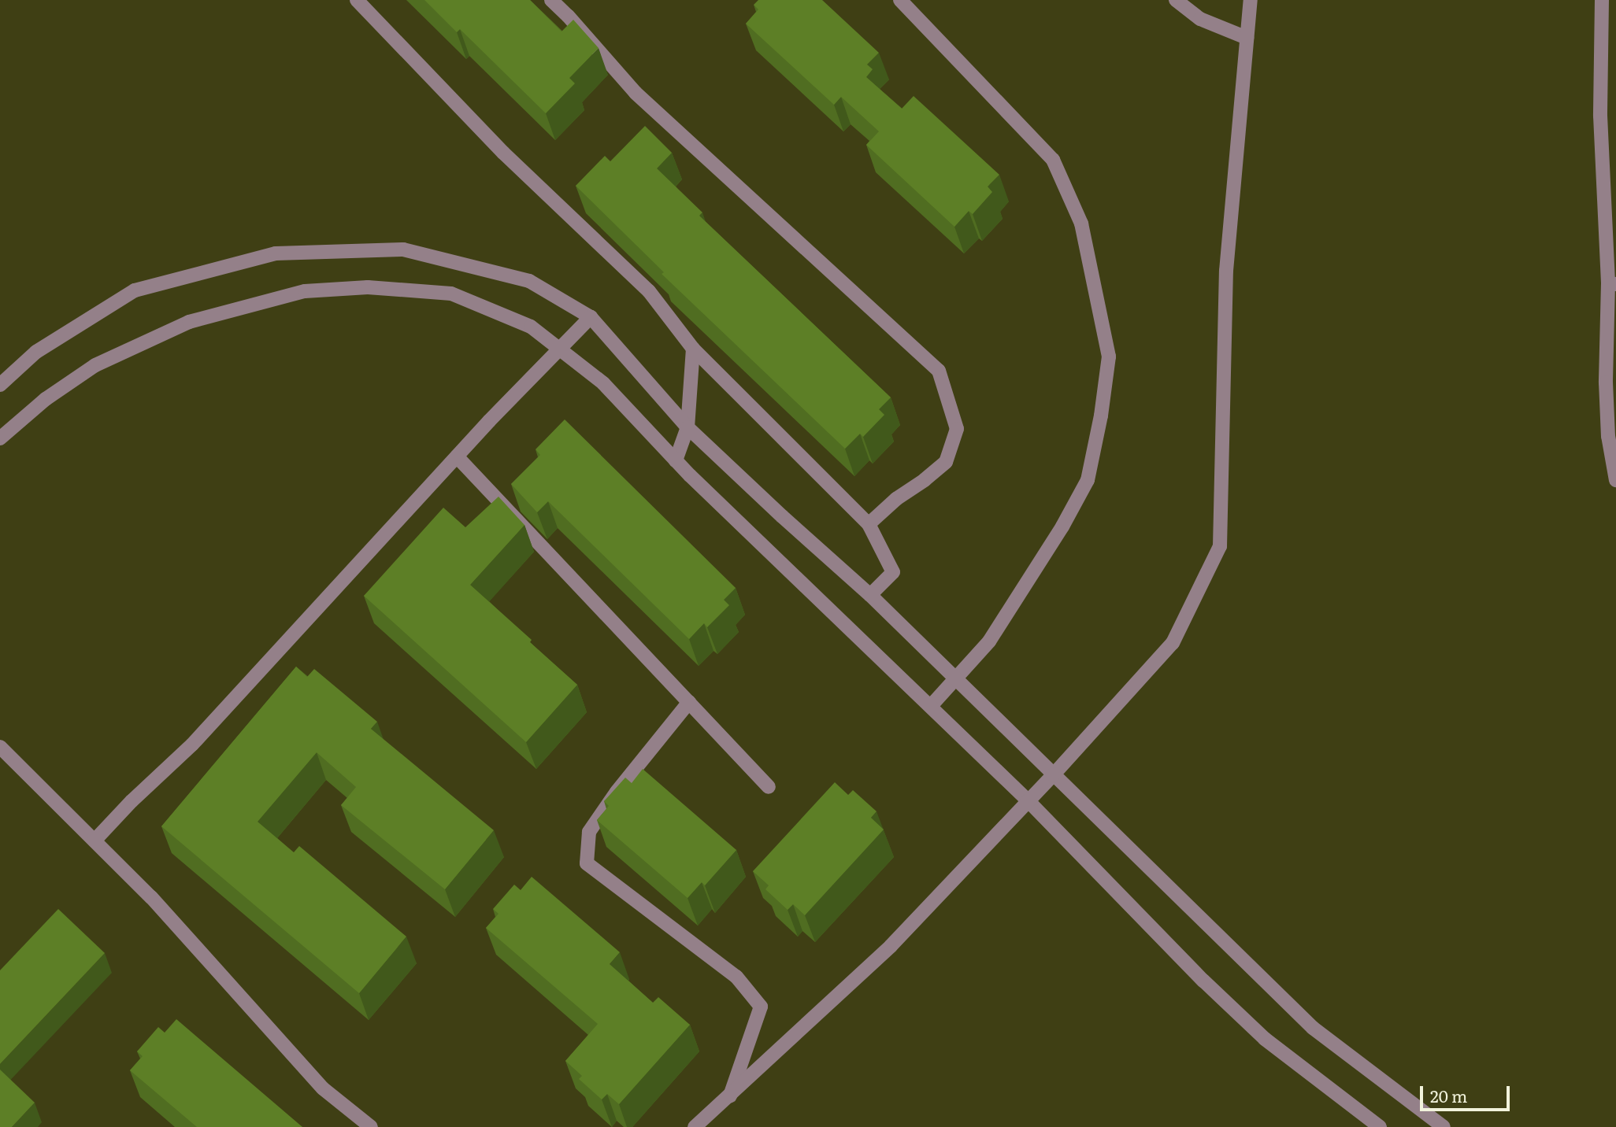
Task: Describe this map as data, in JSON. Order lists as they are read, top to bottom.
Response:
{
  "scale_bar": "20 m"
}
